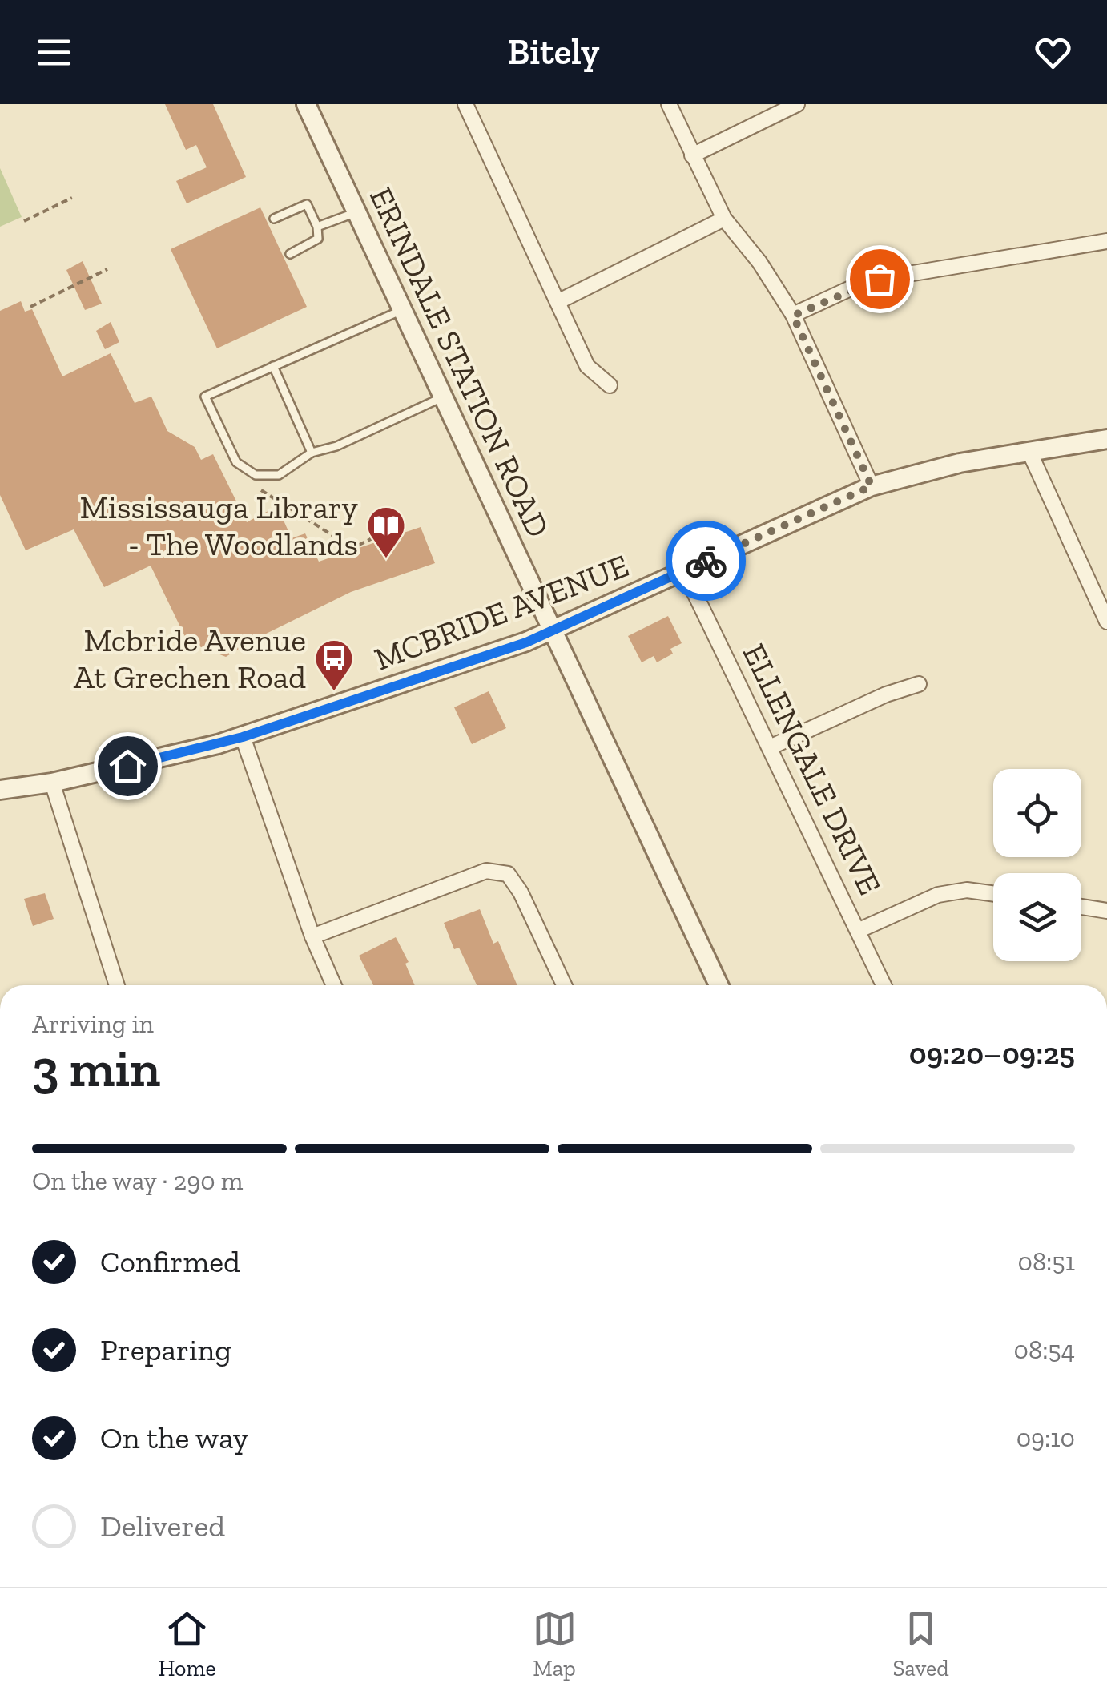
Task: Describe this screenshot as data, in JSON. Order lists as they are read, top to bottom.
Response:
{
  "streets": {
    "street": ["ERINDALE STATION ROAD", "MCBRIDE AVENUE", "ELLENGALE DRIVE"]
  },
  "crossings": [
    ["ERINDALE STATION ROAD", "MCBRIDE AVENUE"],
    ["MCBRIDE AVENUE", "ELLENGALE DRIVE"]
  ],
  "places": {
    "library": ["Mississauga Library - The Woodlands"],
    "bus stop": ["Mcbride Avenue At Grechen Road"]
  },
  "page": {
    "header": "Bitely",
    "heading": ["3 min", "Arriving in", "09:20–09:25"],
    "bar": "On the way · 290 m",
    "list": [
      ["Confirmed", "08:51"],
      ["Preparing", "08:54"],
      ["On the way", "09:10"],
      "Delivered"
    ],
    "tabs": ["Home", "Map", "Saved"]
  }
}
